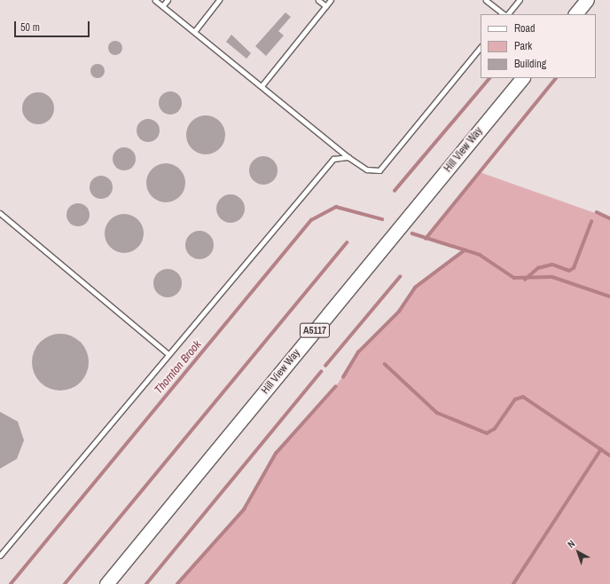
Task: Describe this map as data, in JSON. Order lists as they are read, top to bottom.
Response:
{
  "streets": {
    "main road": ["Hill View Way", "A5117"]
  },
  "water": ["Thornton Brook"],
  "legend": ["Road", "Park", "Building"],
  "scale_bar": "50 m",
  "north": "top left"
}
